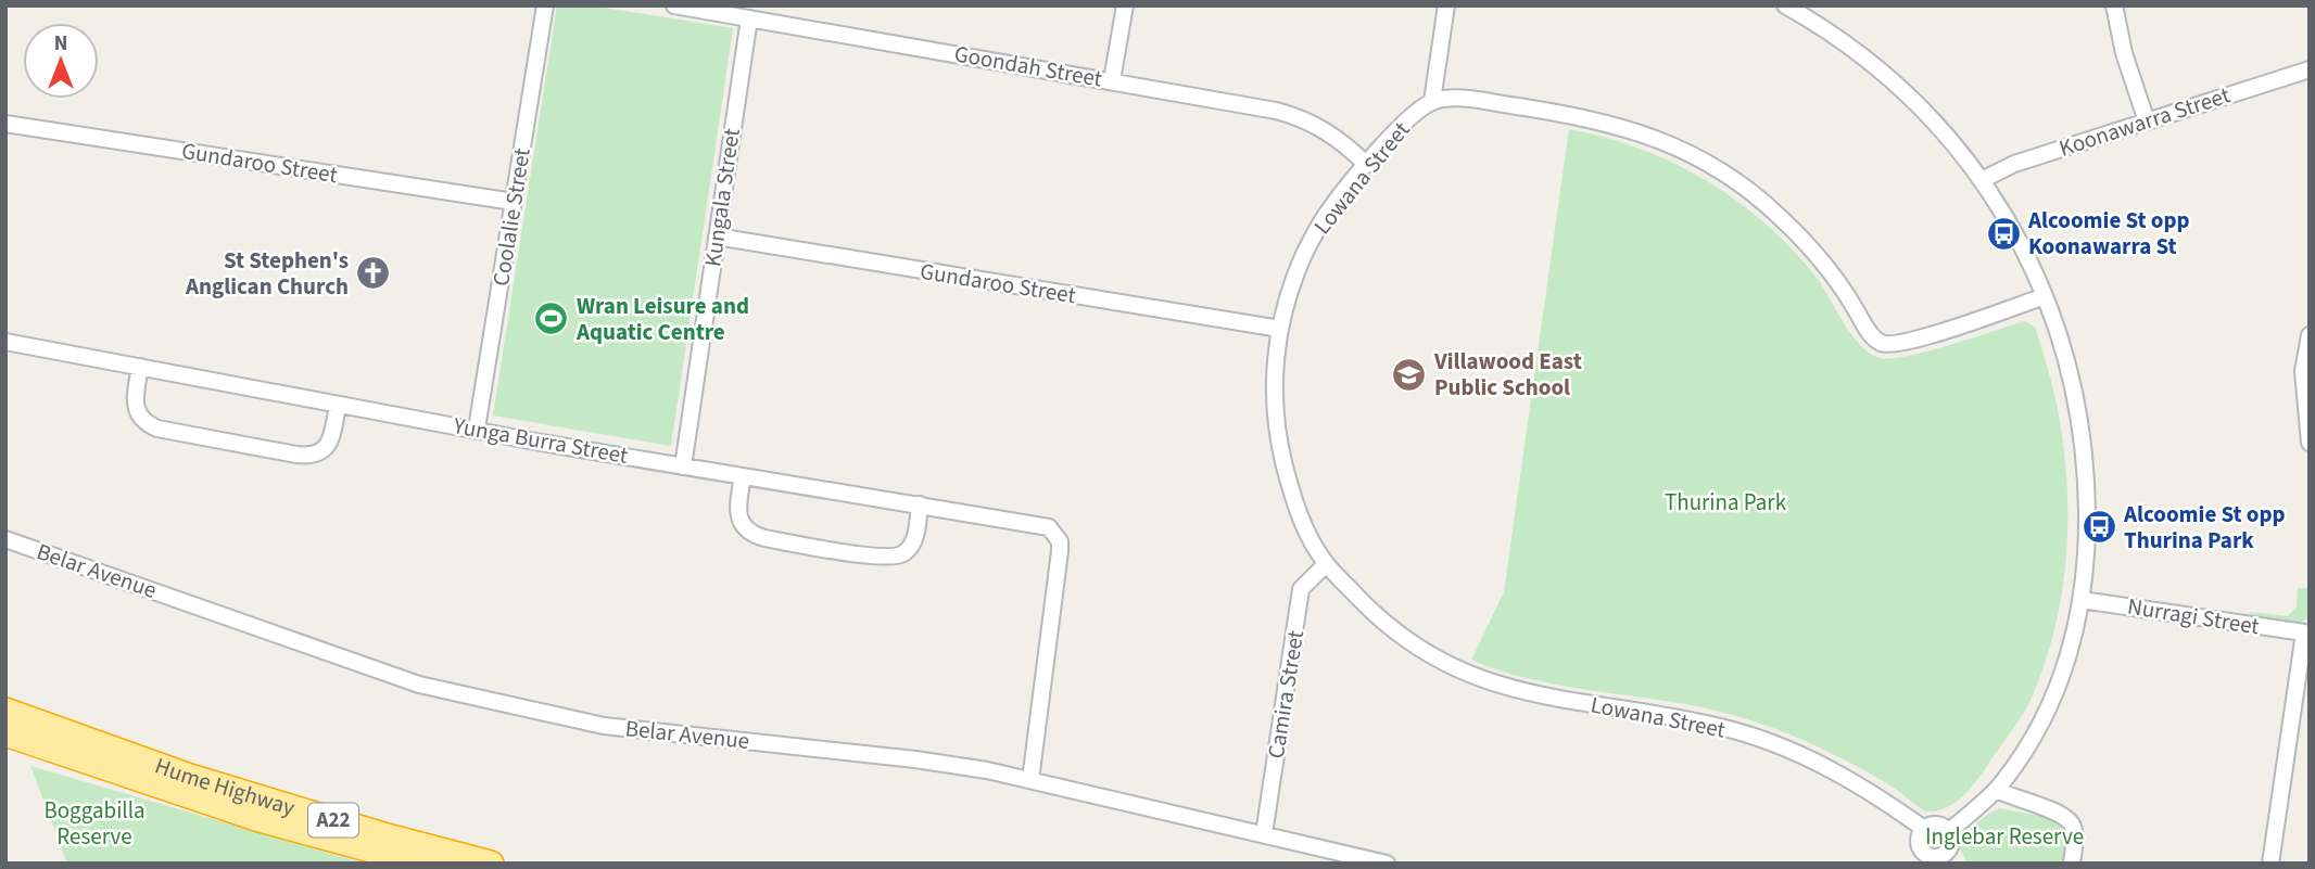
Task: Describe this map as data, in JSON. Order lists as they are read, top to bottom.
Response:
{
  "streets": {
    "highway": ["Hume Highway", "A22"],
    "street": [
      "Goondah Street",
      "Koonawarra Street",
      "Gundaroo Street",
      "Lowana Street",
      "Kungala Street",
      "Coolalie Street",
      "Yunga Burra Street",
      "Belar Avenue",
      "Nurragi Street",
      "Camira Street"
    ]
  },
  "crossings": [
    ["Goondah Street", "Lowana Street"],
    ["Goondah Street", "Kungala Street"],
    ["Gundaroo Street", "Lowana Street"],
    ["Gundaroo Street", "Kungala Street"],
    ["Gundaroo Street", "Coolalie Street"],
    ["Lowana Street", "Camira Street"],
    ["Kungala Street", "Yunga Burra Street"],
    ["Coolalie Street", "Yunga Burra Street"],
    ["Yunga Burra Street", "Belar Avenue"],
    ["Belar Avenue", "Camira Street"]
  ],
  "parks": ["Thurina Park", "Boggabilla Reserve", "Inglebar Reserve"],
  "places": {
    "bus stop": ["Alcoomie St opp Koonawarra St", "Alcoomie St opp Thurina Park"],
    "church": ["St Stephen's Anglican Church"],
    "sports": ["Wran Leisure and Aquatic Centre"],
    "school or university": ["Villawood East Public School"]
  },
  "north": "top"
}
